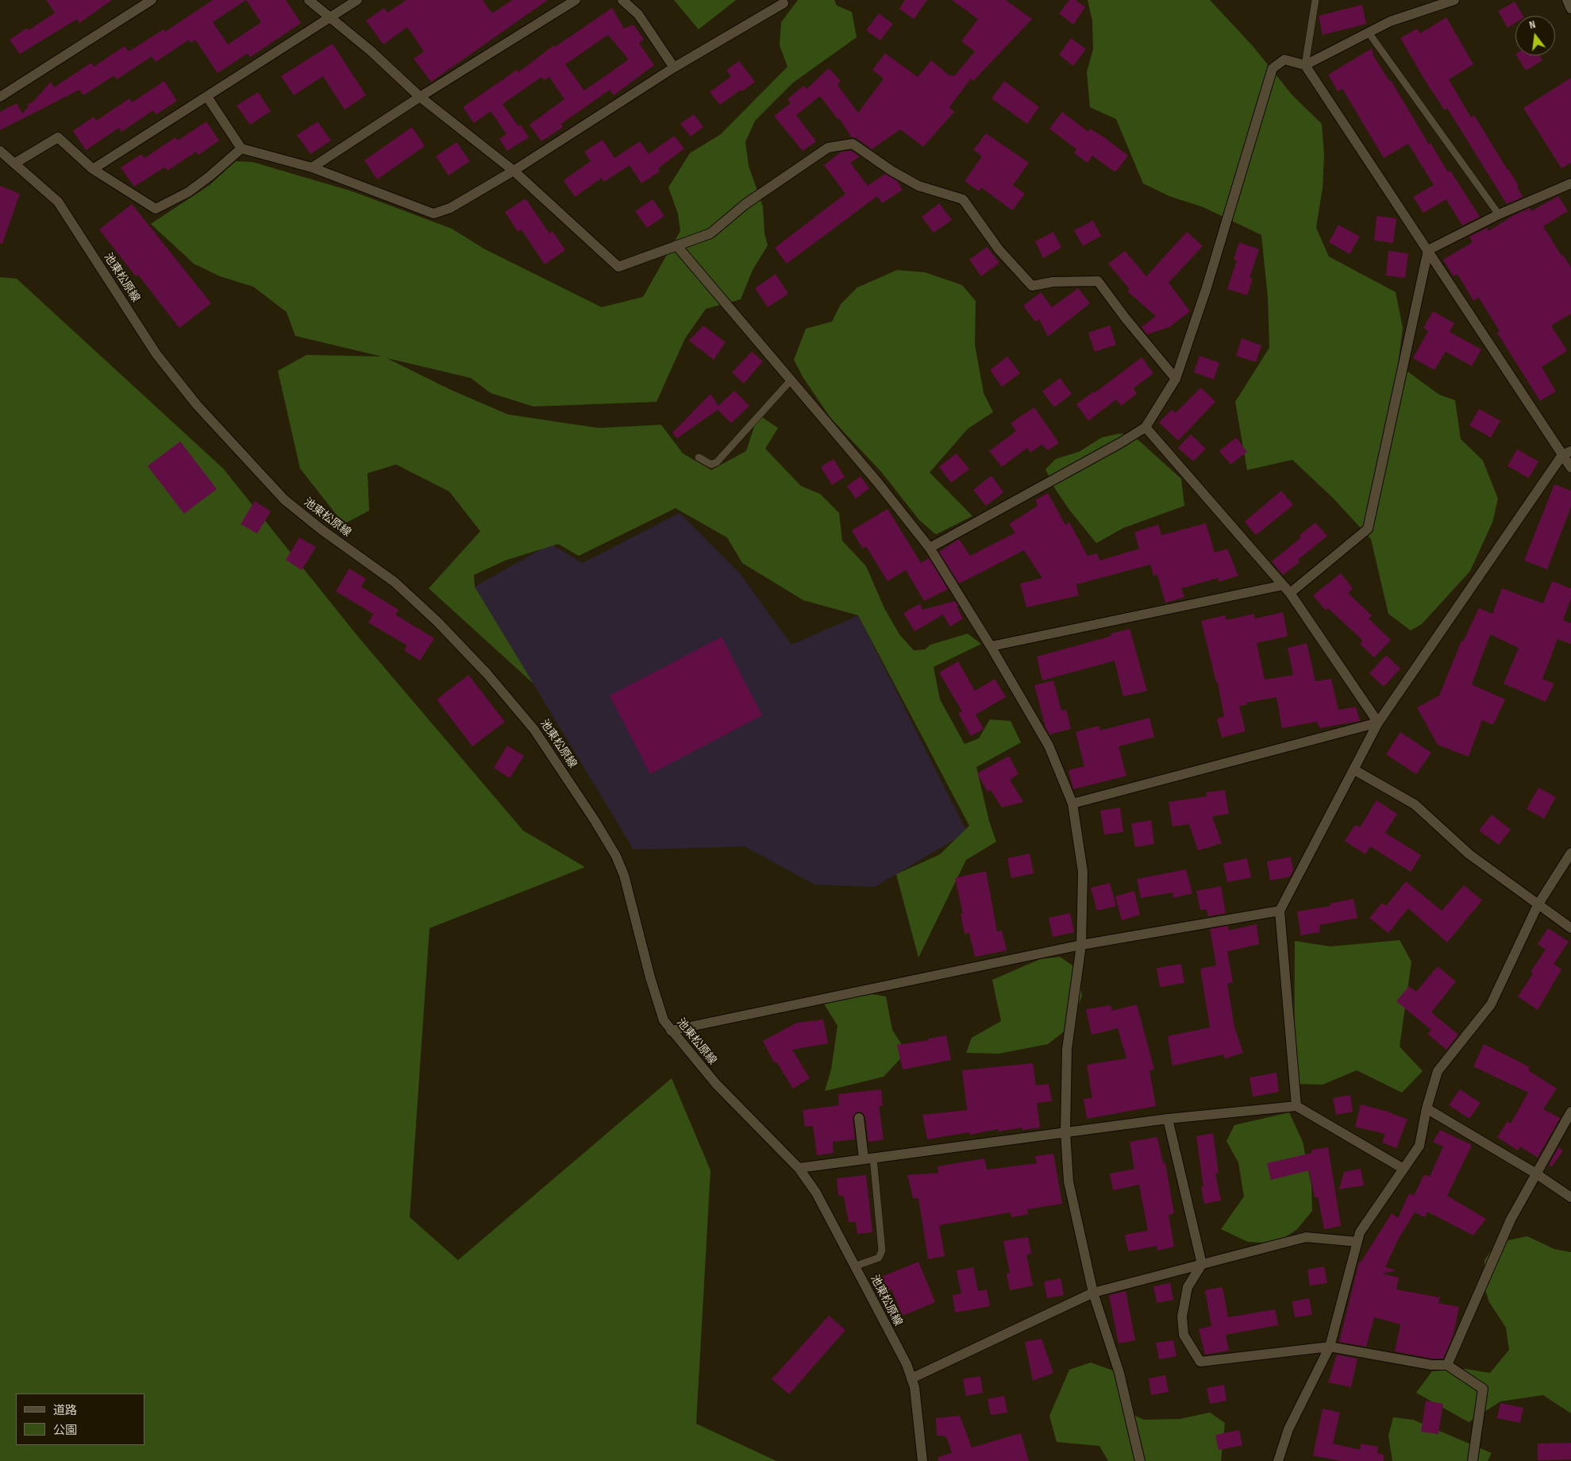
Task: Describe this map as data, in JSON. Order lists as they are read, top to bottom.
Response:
{
  "streets": {
    "street": ["池東松原線"]
  },
  "legend": ["道路", "公園"],
  "north": "top"
}
